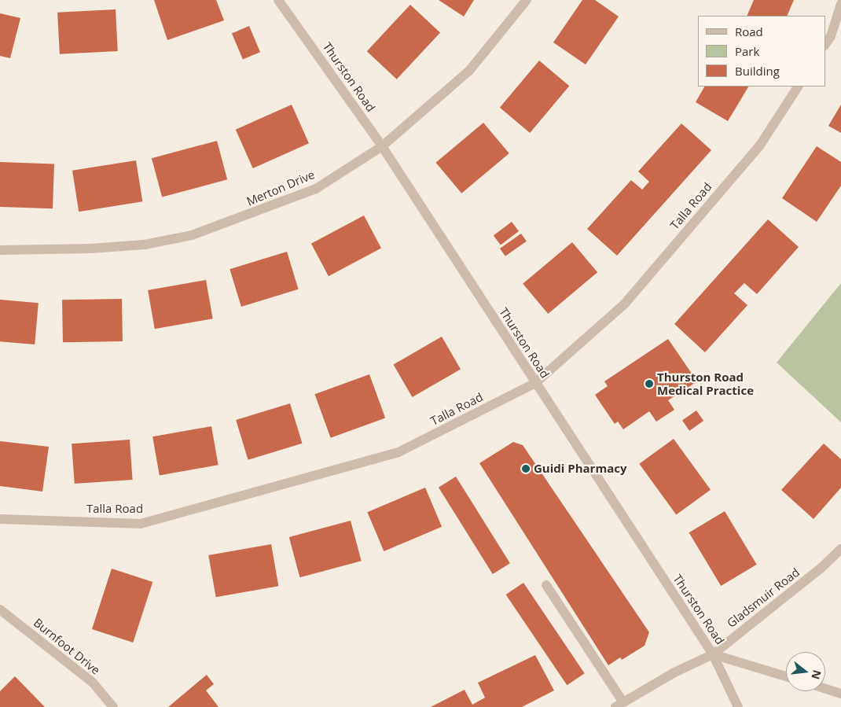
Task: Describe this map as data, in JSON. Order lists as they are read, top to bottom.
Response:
{
  "streets": {
    "street": [
      "Thurston Road",
      "Merton Drive",
      "Talla Road",
      "Gladsmuir Road",
      "Burnfoot Drive"
    ]
  },
  "crossings": [
    ["Thurston Road", "Merton Drive"],
    ["Thurston Road", "Talla Road"],
    ["Thurston Road", "Gladsmuir Road"]
  ],
  "places": ["Thurston Road Medical Practice", "Guidi Pharmacy"],
  "legend": ["Road", "Park", "Building"],
  "north": "right"
}
